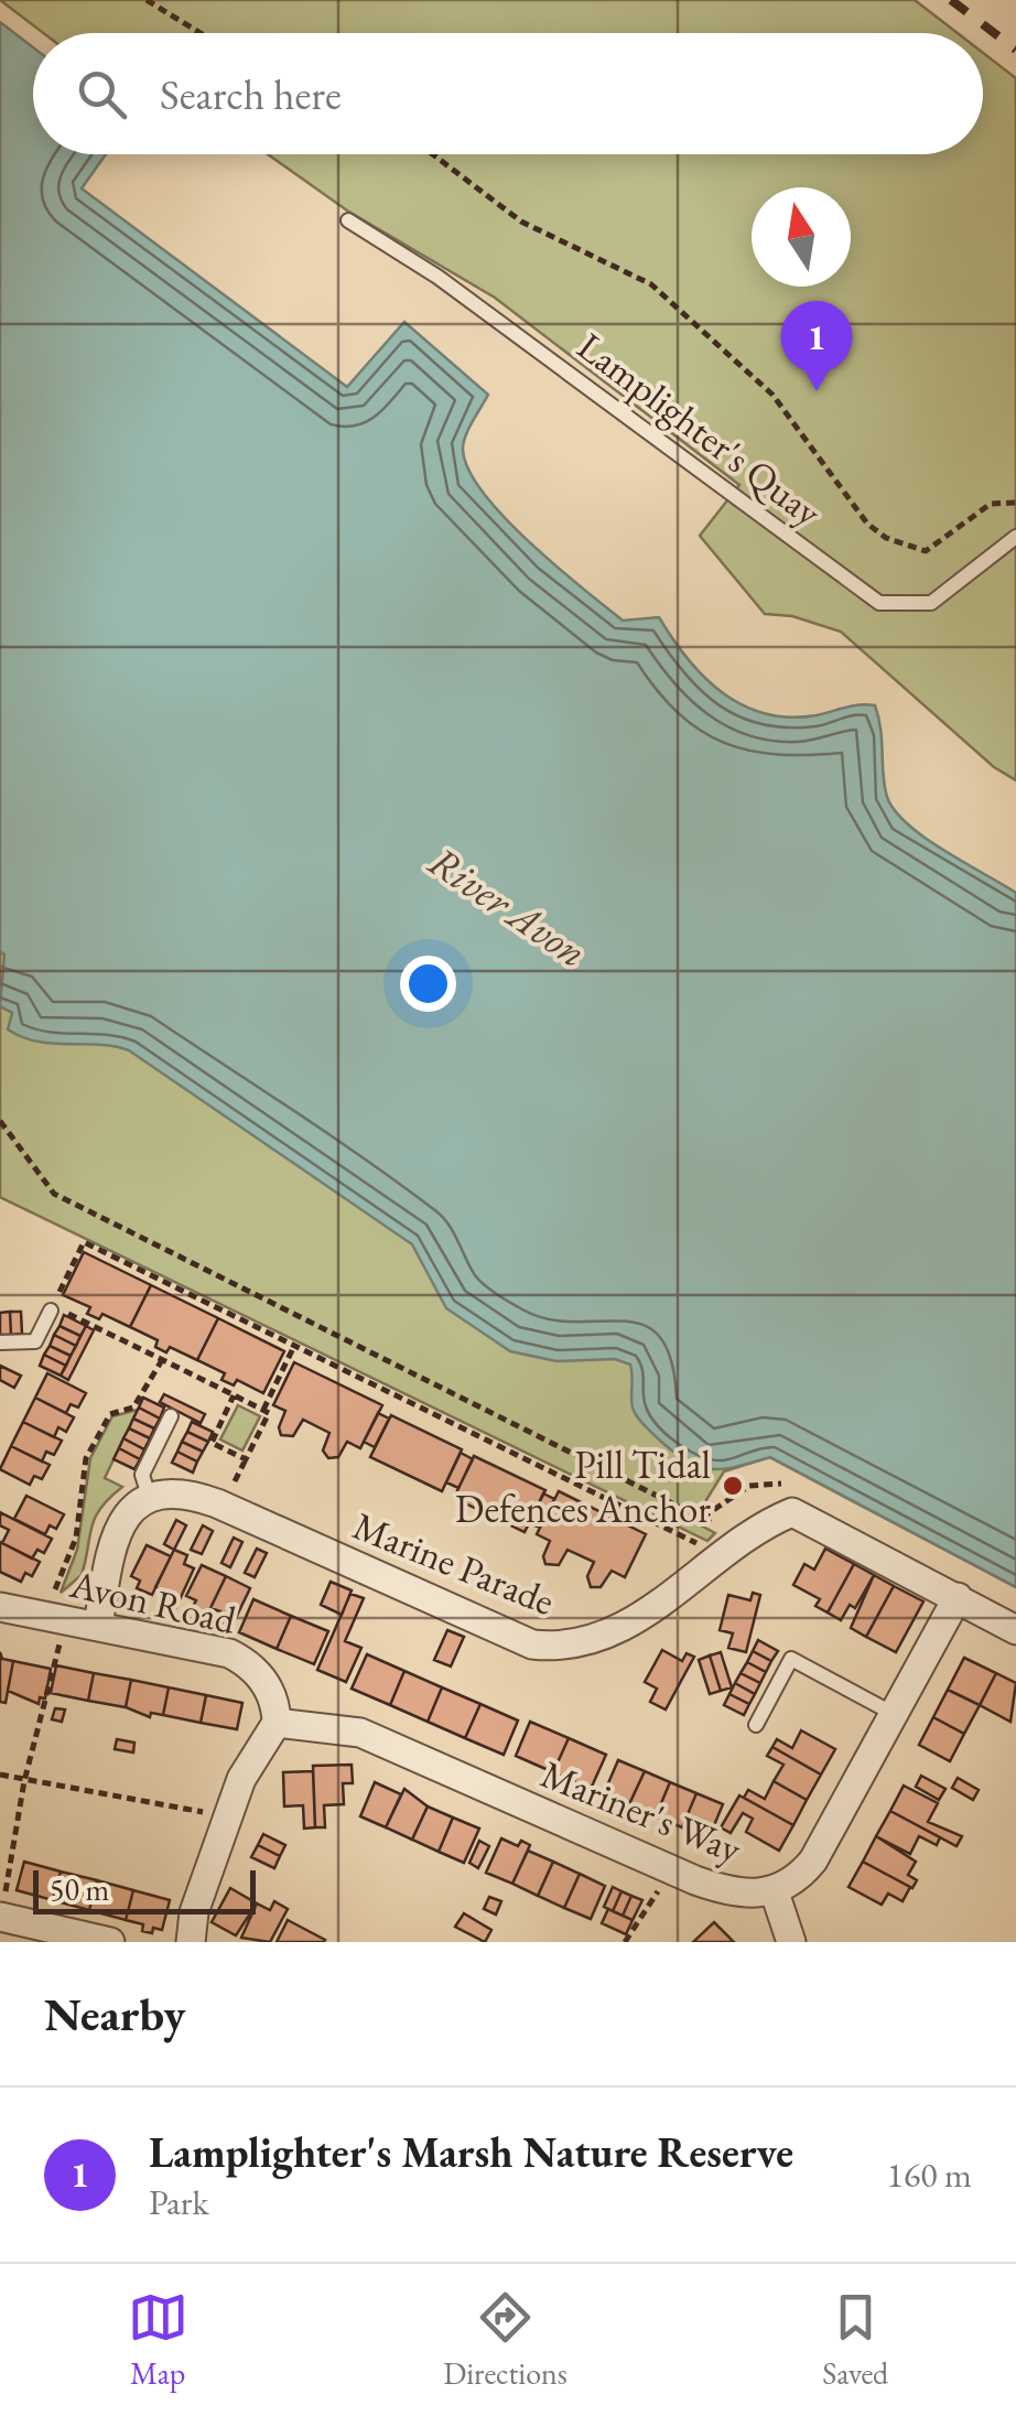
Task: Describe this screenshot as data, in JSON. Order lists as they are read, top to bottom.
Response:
{
  "streets": {
    "street": ["Marine Parade", "Avon Road", "Mariner's Way"],
    "lane": ["Lamplighter's Quay"]
  },
  "crossings": [
    ["Marine Parade", "Mariner's Way"],
    ["Avon Road", "Mariner's Way"]
  ],
  "water": ["River Avon"],
  "places": ["Pill Tidal Defences Anchor"],
  "scale_bar": "50 m",
  "north": "top",
  "page": {
    "search": "Search here",
    "pins": "1",
    "scale": "50 m",
    "heading": "Nearby",
    "list": [
      {
        "mark": "1",
        "name": "Lamplighter's Marsh Nature Reserve",
        "note": "Park",
        "value": "160 m"
      }
    ],
    "nav": ["Map", "Directions", "Saved"]
  }
}
